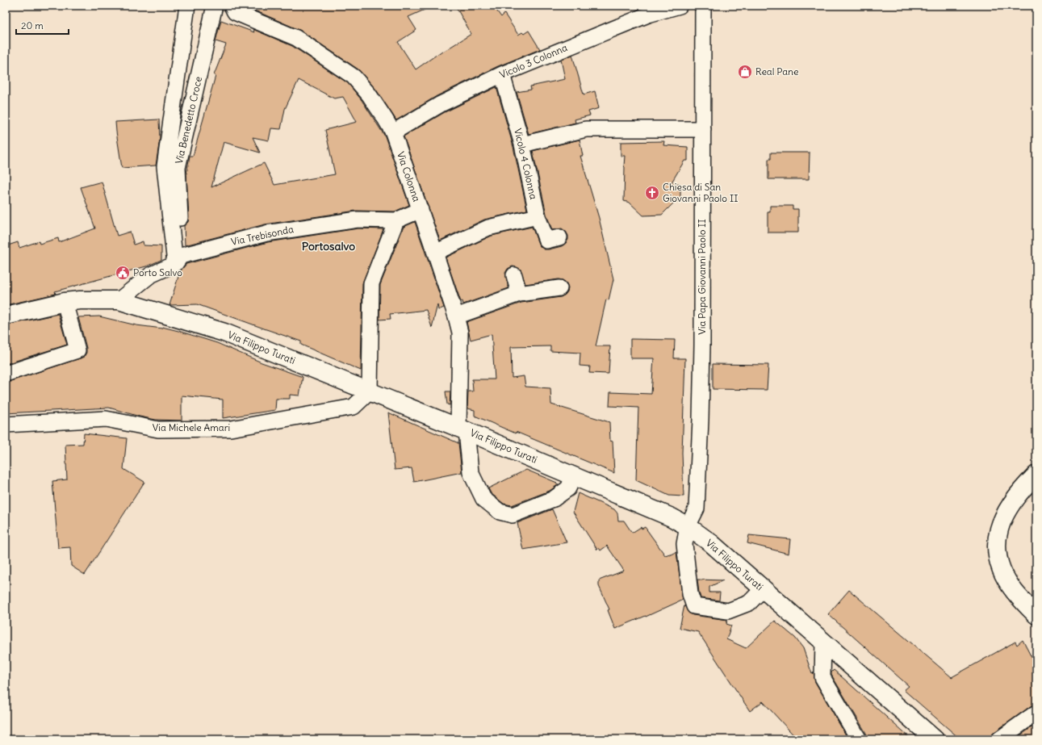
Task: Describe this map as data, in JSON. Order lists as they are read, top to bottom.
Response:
{
  "streets": {
    "street": [
      "Vicolo 3 Colonna",
      "Via Benedetto Croce",
      "Vicolo 4 Colonna",
      "Via Colonna",
      "Via Trebisonda",
      "Via Papa Giovanni Paolo II",
      "Via Filippo Turati",
      "Via Michele Amari"
    ]
  },
  "crossings": [
    ["Vicolo 3 Colonna", "Vicolo 4 Colonna"],
    ["Vicolo 3 Colonna", "Via Colonna"],
    ["Via Benedetto Croce", "Via Trebisonda"],
    ["Via Colonna", "Via Trebisonda"],
    ["Via Colonna", "Via Filippo Turati"],
    ["Via Trebisonda", "Via Filippo Turati"],
    ["Via Papa Giovanni Paolo II", "Via Filippo Turati"],
    ["Via Filippo Turati", "Via Michele Amari"]
  ],
  "districts": ["Portosalvo"],
  "places": {
    "shop": ["Real Pane"],
    "church": ["Chiesa di San Giovanni Paolo II"],
    "public building": ["Porto Salvo"]
  },
  "scale_bar": "20 m"
}
